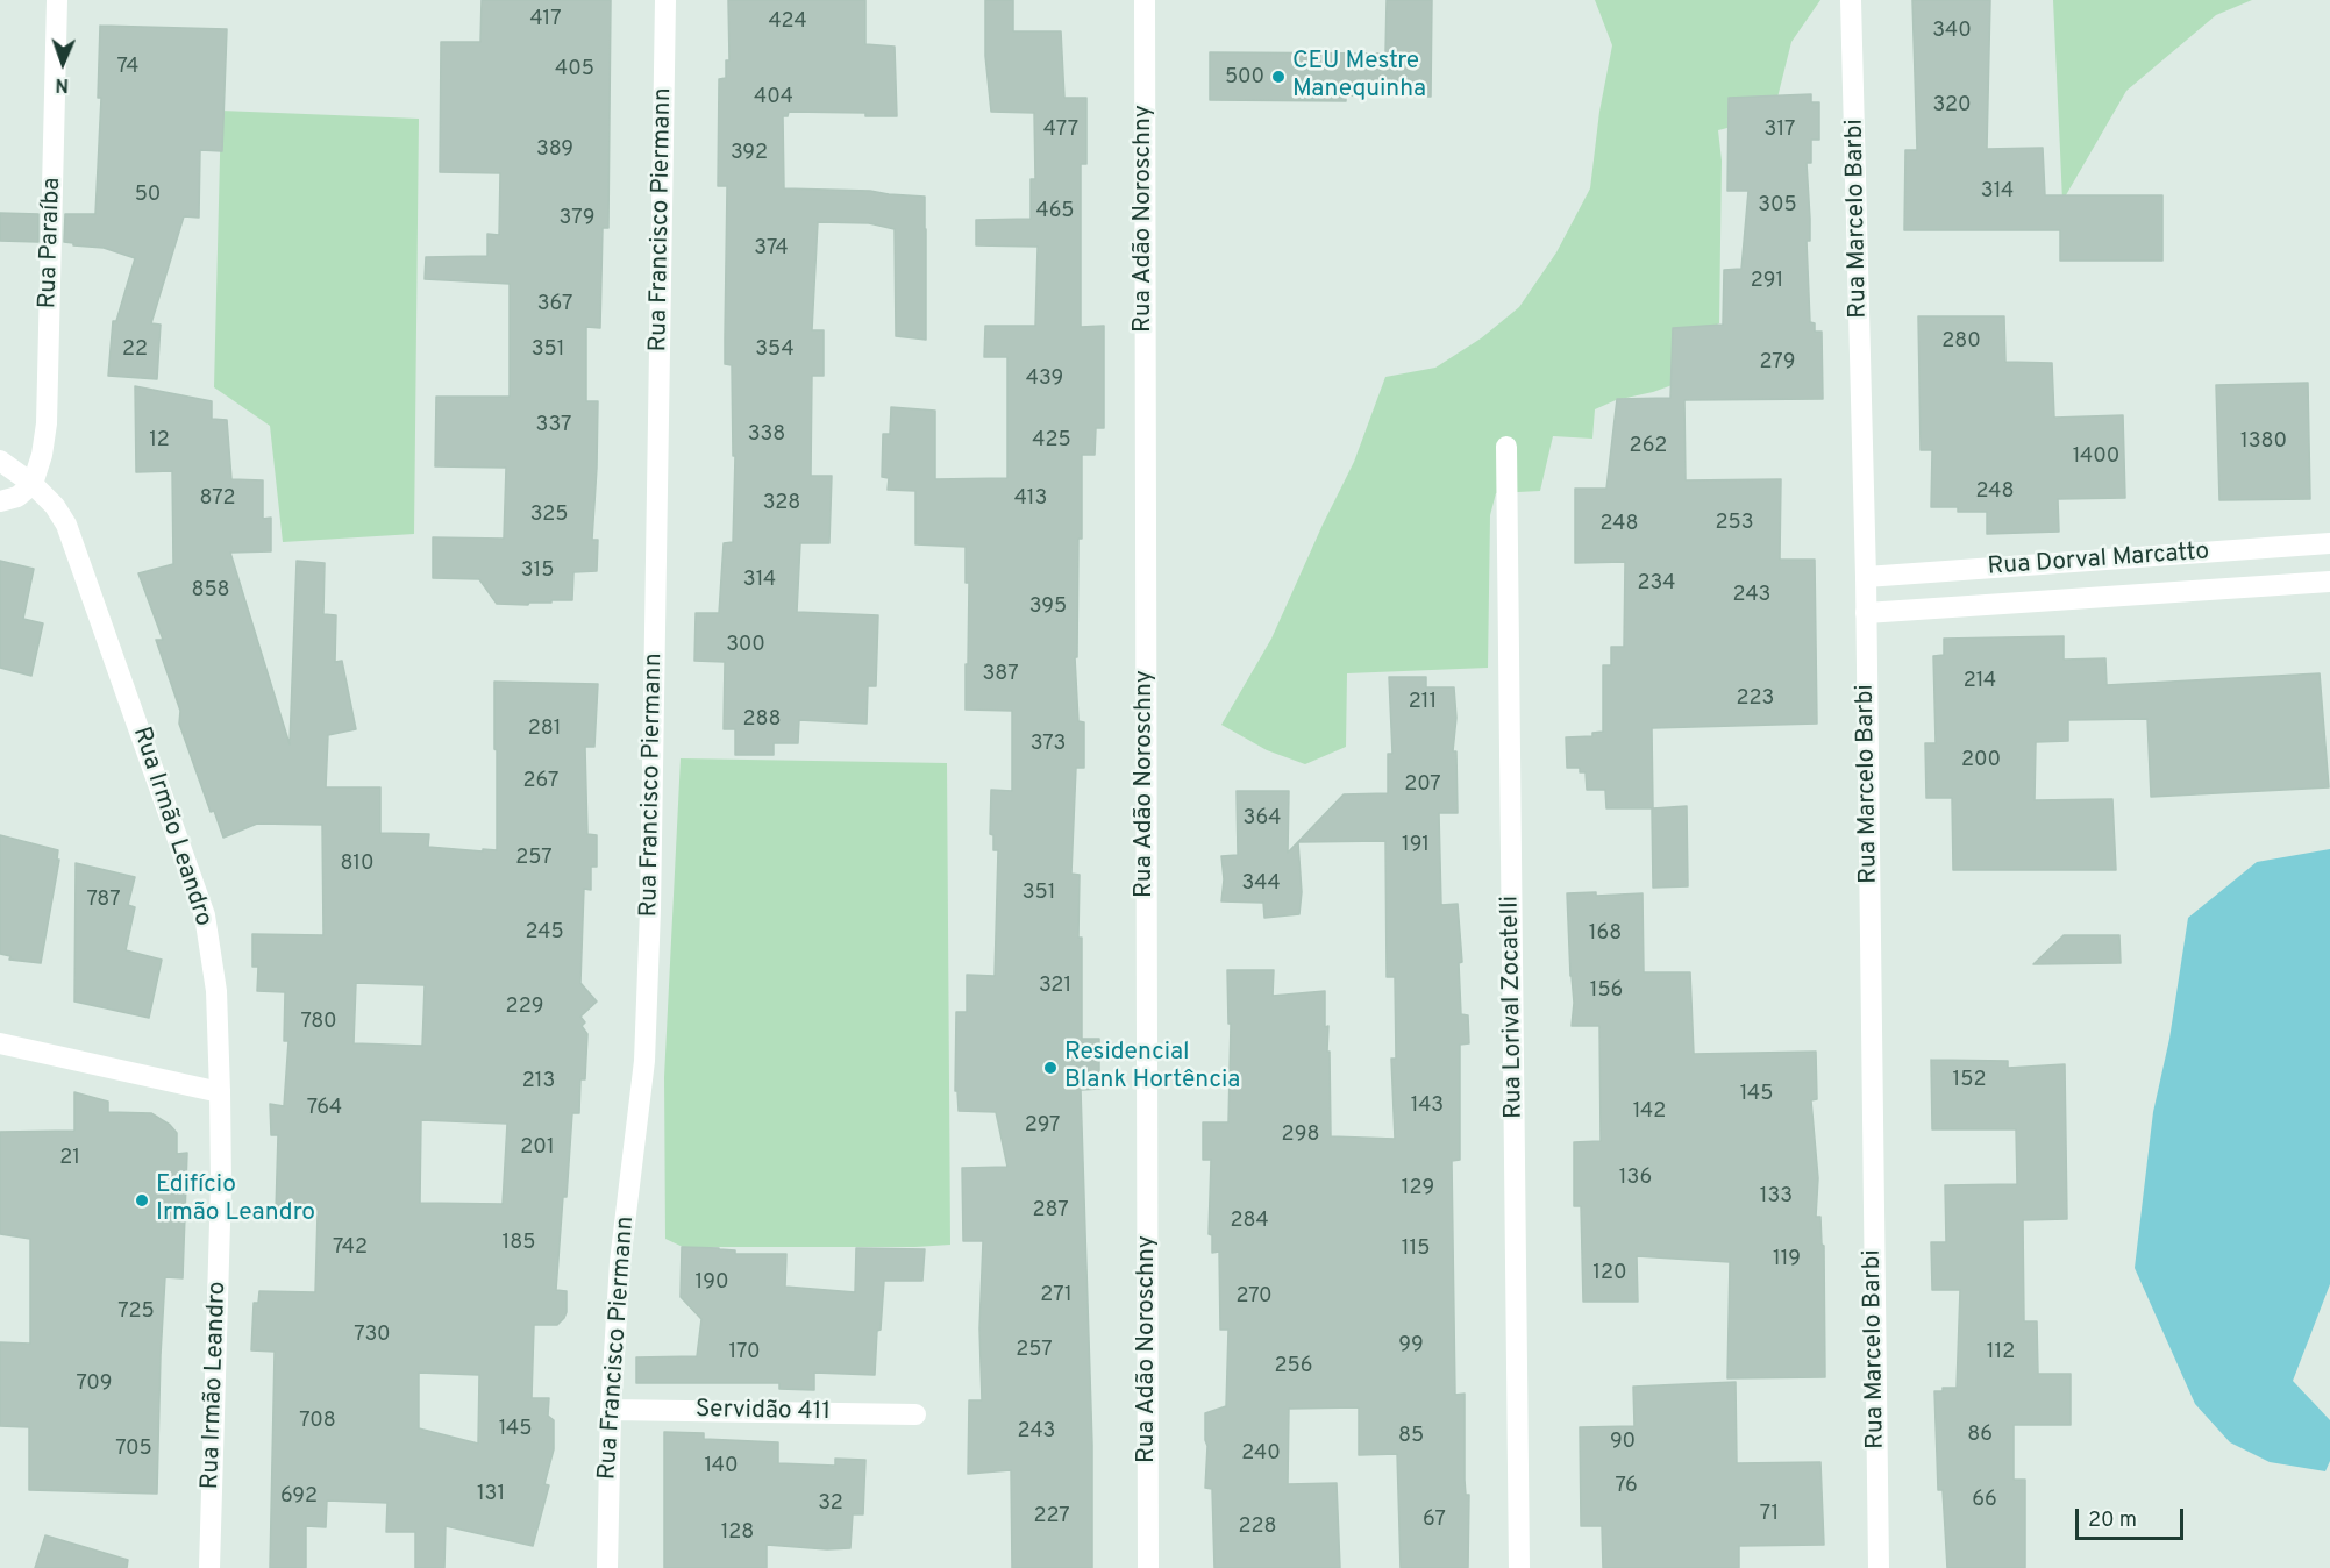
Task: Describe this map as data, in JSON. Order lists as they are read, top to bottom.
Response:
{
  "streets": {
    "street": [
      "Rua Adão Noroschny",
      "Rua Marcelo Barbi",
      "Rua Francisco Piermann",
      "Rua Paraíba",
      "Rua Dorval Marcatto",
      "Rua Irmão Leandro",
      "Rua Lorival Zocatelli",
      "Servidão 411"
    ]
  },
  "crossings": [
    ["Rua Marcelo Barbi", "Rua Dorval Marcatto"],
    ["Rua Francisco Piermann", "Servidão 411"],
    ["Rua Paraíba", "Rua Irmão Leandro"]
  ],
  "places": ["CEU Mestre Manequinha", "Residencial Blank Hortência", "Edifício Irmão Leandro"],
  "house_numbers": [
    "417",
    "424",
    "340",
    "74",
    "405",
    "500",
    "404",
    "320",
    "477",
    "317",
    "389",
    "392",
    "314",
    "50",
    "305",
    "465",
    "379",
    "374",
    "291",
    "367",
    "280",
    "22",
    "351",
    "354",
    "279",
    "439",
    "337",
    "338",
    "12",
    "425",
    "1380",
    "262",
    "1400",
    "248",
    "872",
    "413",
    "328",
    "325",
    "253",
    "248",
    "315",
    "314",
    "234",
    "858",
    "243",
    "395",
    "300",
    "387",
    "214",
    "223",
    "211",
    "288",
    "281",
    "373",
    "200",
    "267",
    "207",
    "364",
    "191",
    "257",
    "810",
    "344",
    "351",
    "787",
    "245",
    "168",
    "321",
    "156",
    "229",
    "780",
    "152",
    "213",
    "145",
    "143",
    "764",
    "142",
    "297",
    "298",
    "201",
    "21",
    "136",
    "129",
    "133",
    "287",
    "284",
    "185",
    "742",
    "115",
    "119",
    "120",
    "190",
    "271",
    "270",
    "725",
    "730",
    "99",
    "257",
    "170",
    "112",
    "256",
    "709",
    "708",
    "145",
    "243",
    "86",
    "85",
    "90",
    "705",
    "240",
    "140",
    "76",
    "131",
    "692",
    "66",
    "32",
    "71",
    "227",
    "67",
    "228",
    "128"
  ],
  "scale_bar": "20 m",
  "north": "bottom"
}
